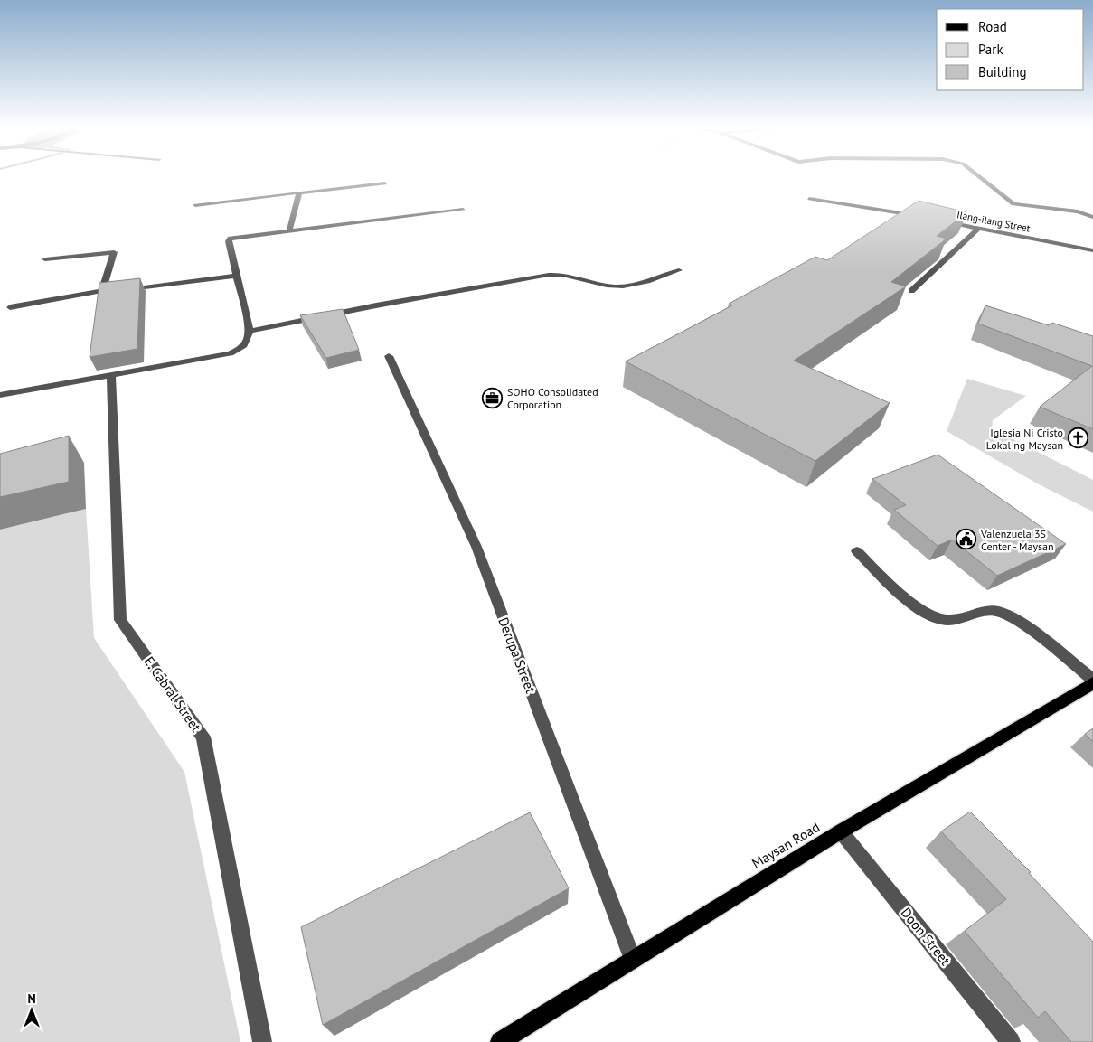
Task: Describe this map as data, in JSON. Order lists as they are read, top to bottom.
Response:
{
  "streets": {
    "main road": ["Maysan Road"],
    "street": [
      "Ilang-ilang Street",
      "Derupa Street",
      "E. Cabral Street",
      "Doon Street"
    ]
  },
  "crossings": [
    ["Derupa Street", "Maysan Road"],
    ["Maysan Road", "Doon Street"]
  ],
  "places": {
    "office": ["SOHO Consolidated Corporation"],
    "church": ["Iglesia Ni Cristo Lokal ng Maysan"],
    "public building": ["Valenzuela 3S Center - Maysan"]
  },
  "legend": ["Road", "Park", "Building"],
  "north": "top"
}
